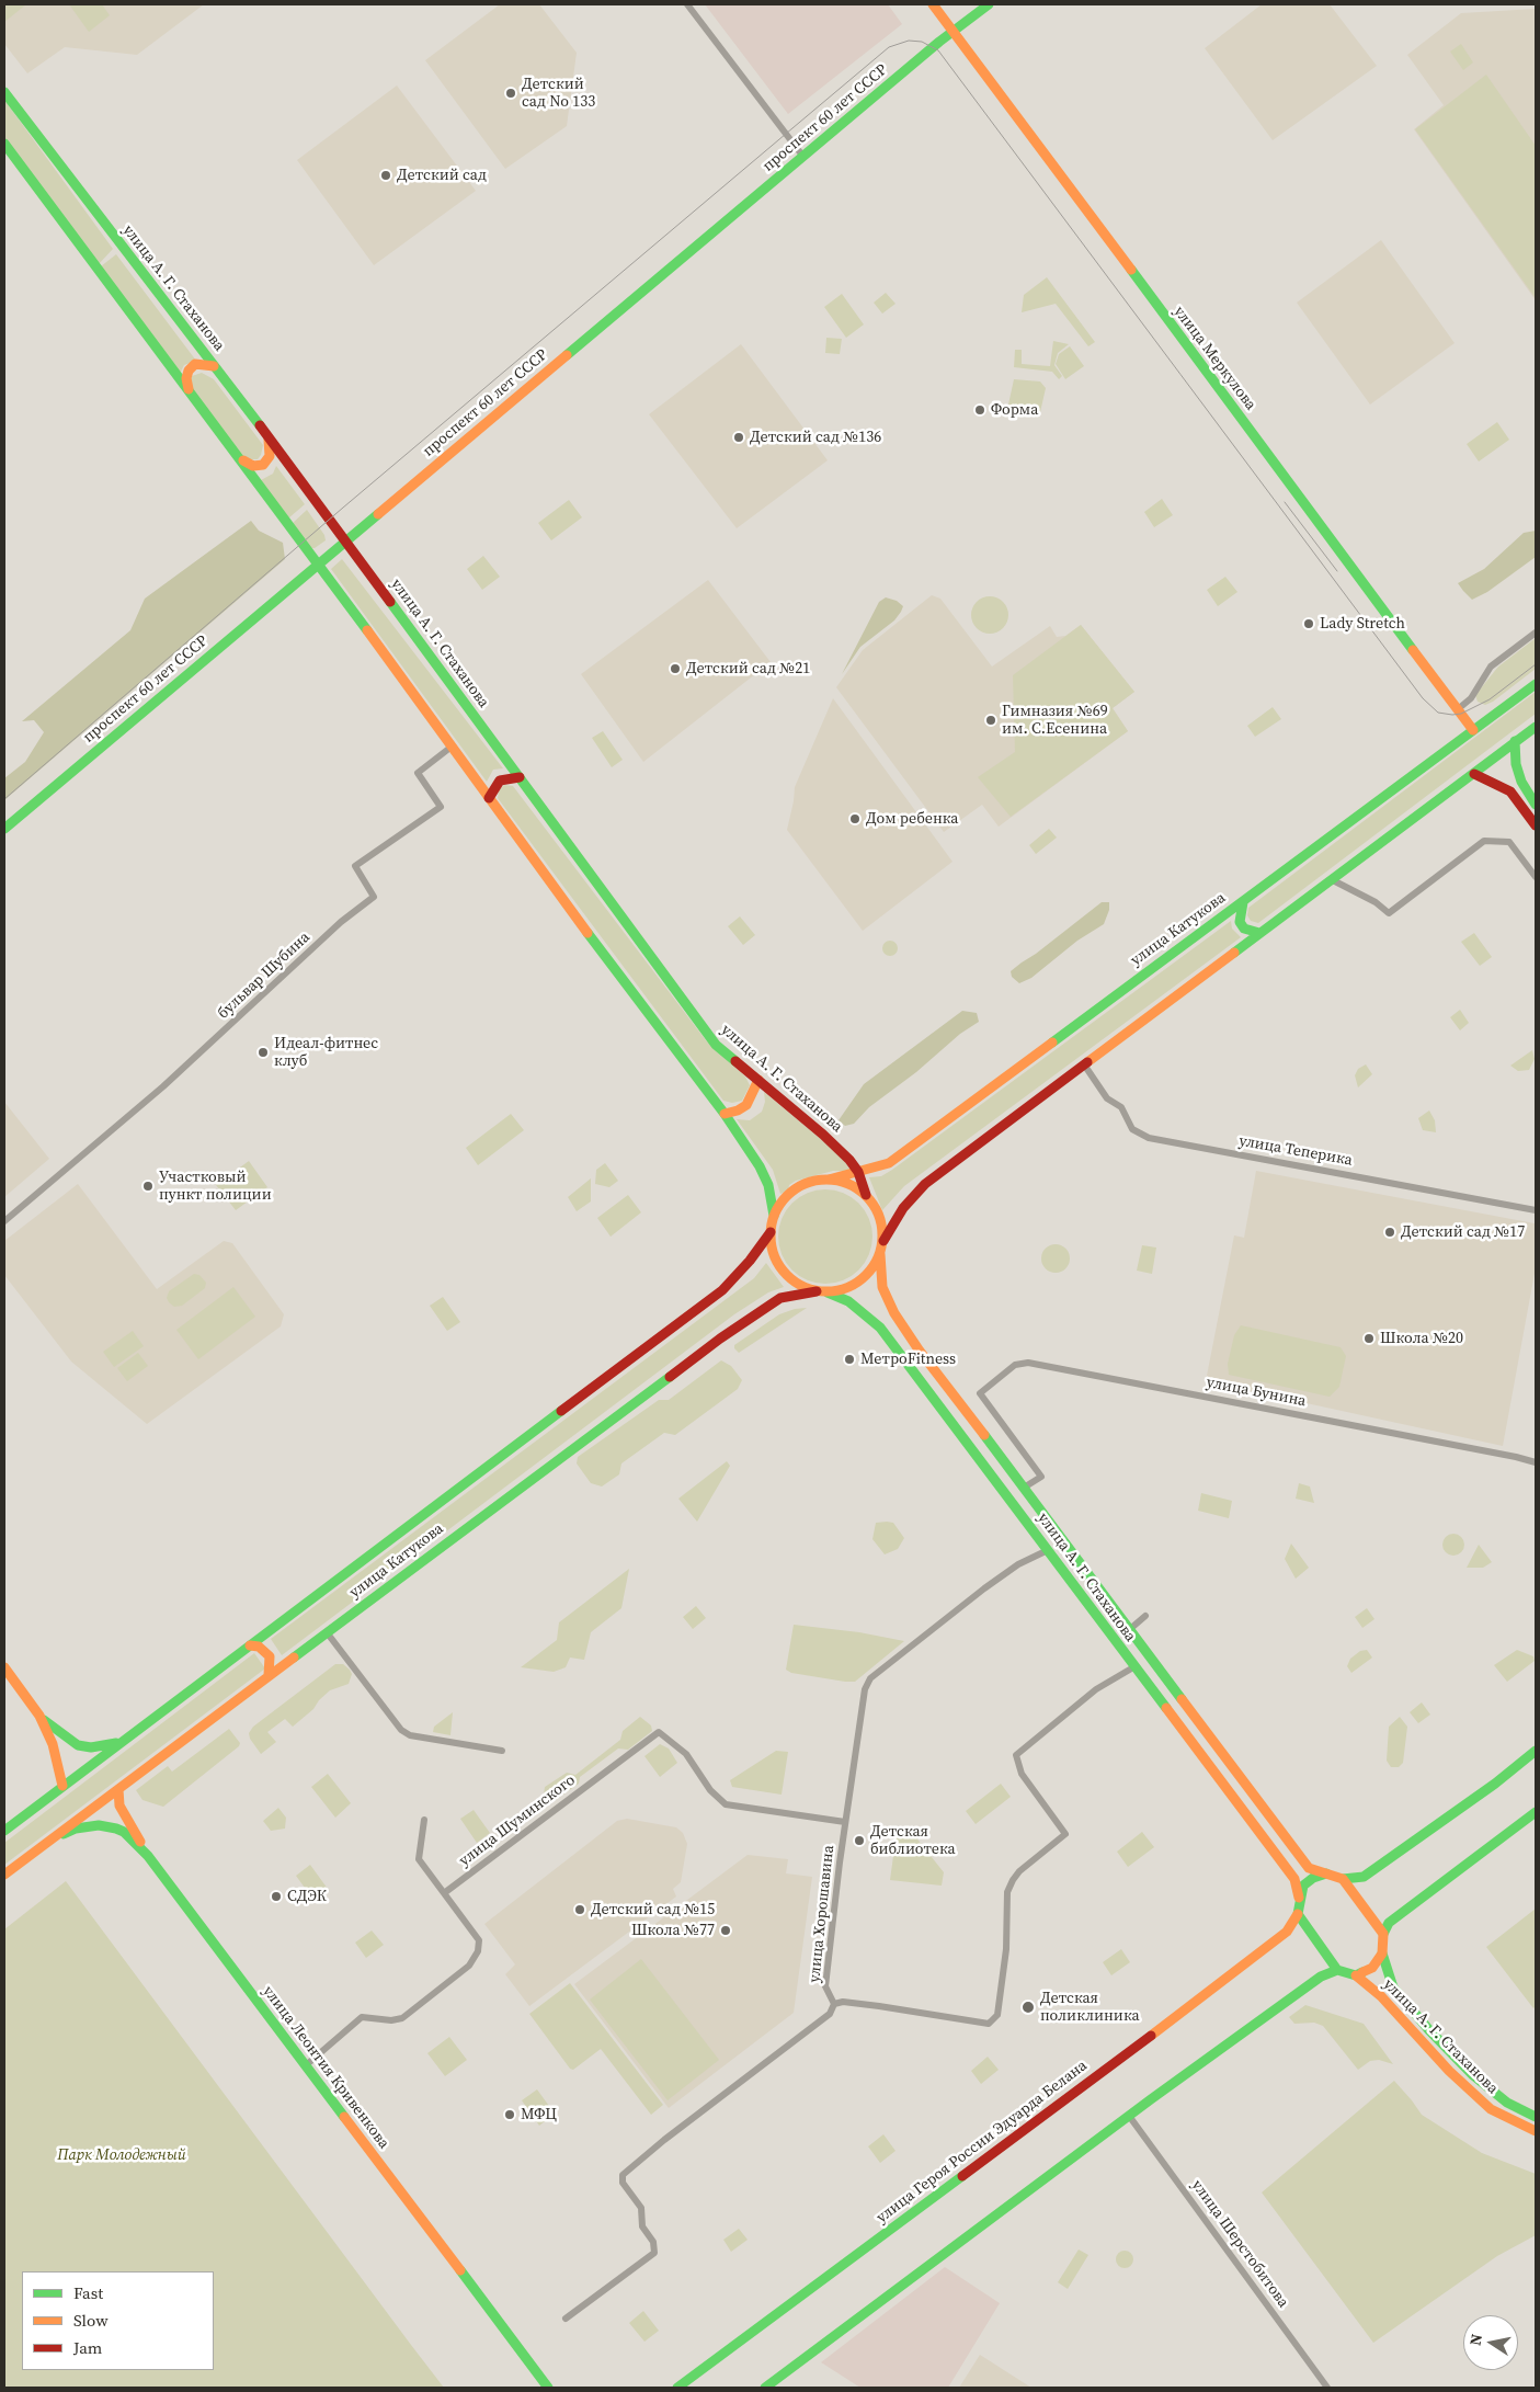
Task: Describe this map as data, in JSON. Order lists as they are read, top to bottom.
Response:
{
  "streets": {
    "main road": [
      "проспект 60 лет СССР",
      "улица А. Г. Стаханова",
      "улица Меркулова",
      "улица Катукова",
      "улица Леонтия Кривенкова",
      "улица Героя России Эдуарда Белана"
    ],
    "street": [
      "бульвар Шубина",
      "улица Теперика",
      "улица Бунина",
      "улица Шуминского",
      "улица Хорошавина",
      "улица Шерстобитова"
    ]
  },
  "crossings": [
    ["проспект 60 лет СССР", "улица А. Г. Стаханова"],
    ["проспект 60 лет СССР", "улица Меркулова"],
    ["улица А. Г. Стаханова", "улица Катукова"],
    ["улица А. Г. Стаханова", "улица Бунина"],
    ["улица А. Г. Стаханова", "улица Хорошавина"],
    ["улица Меркулова", "улица Катукова"],
    ["улица Катукова", "улица Леонтия Кривенкова"],
    ["улица Шуминского", "улица Хорошавина"]
  ],
  "parks": ["Парк Молодежный"],
  "places": [
    "Детский сад No 133",
    "Детский сад",
    "Форма",
    "Детский сад №136",
    "Lady Stretch",
    "Детский сад №21",
    "Гимназия №69 им. С.Есенина",
    "Дом ребенка",
    "Идеал-фитнес клуб",
    "Участковый пункт полиции",
    "Детский сад №17",
    "Школа №20",
    "МетроFitness",
    "Детская библиотека",
    "СДЭК",
    "Детский сад №15",
    "Школа №77",
    "Детская поликлиника",
    "МФЦ"
  ],
  "legend": ["Fast", "Slow", "Jam"],
  "north": "left"
}
